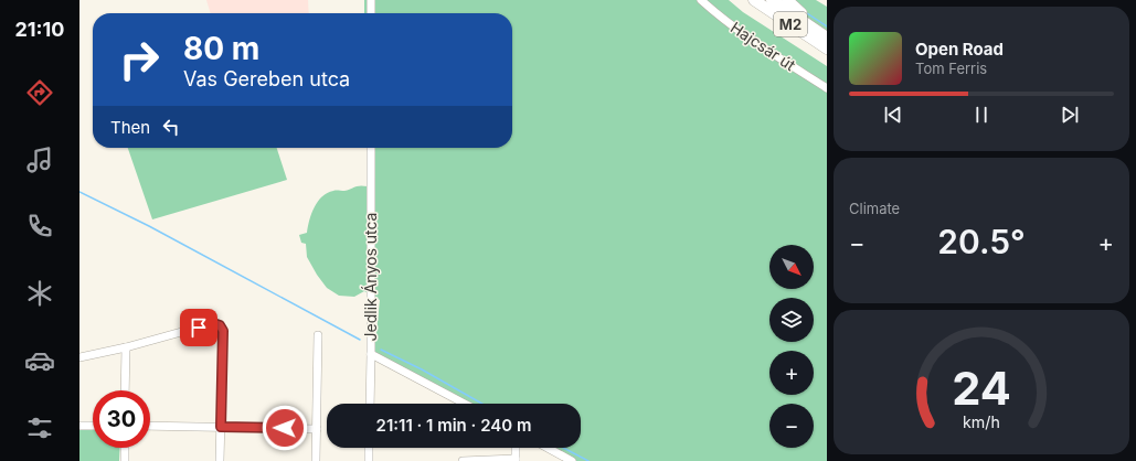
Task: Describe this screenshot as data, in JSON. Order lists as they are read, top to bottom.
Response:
{
  "streets": {
    "highway": ["M2"],
    "street": ["Hajcsár út", "Jedlik Ányos utca"]
  },
  "north": "bottom right",
  "page": {
    "tabs": "21:10",
    "turn": ["80 m", "Vas Gereben utca"],
    "song": ["Open Road", "Tom Ferris"],
    "then": "Then",
    "tile": "Climate",
    "heat": ["−", "20.5°", "+"],
    "map_buttons": ["+", "−"],
    "limit": "30",
    "trip": "21:11 · 1 min · 240 m",
    "gauge": ["24", "km/h"]
  }
}
